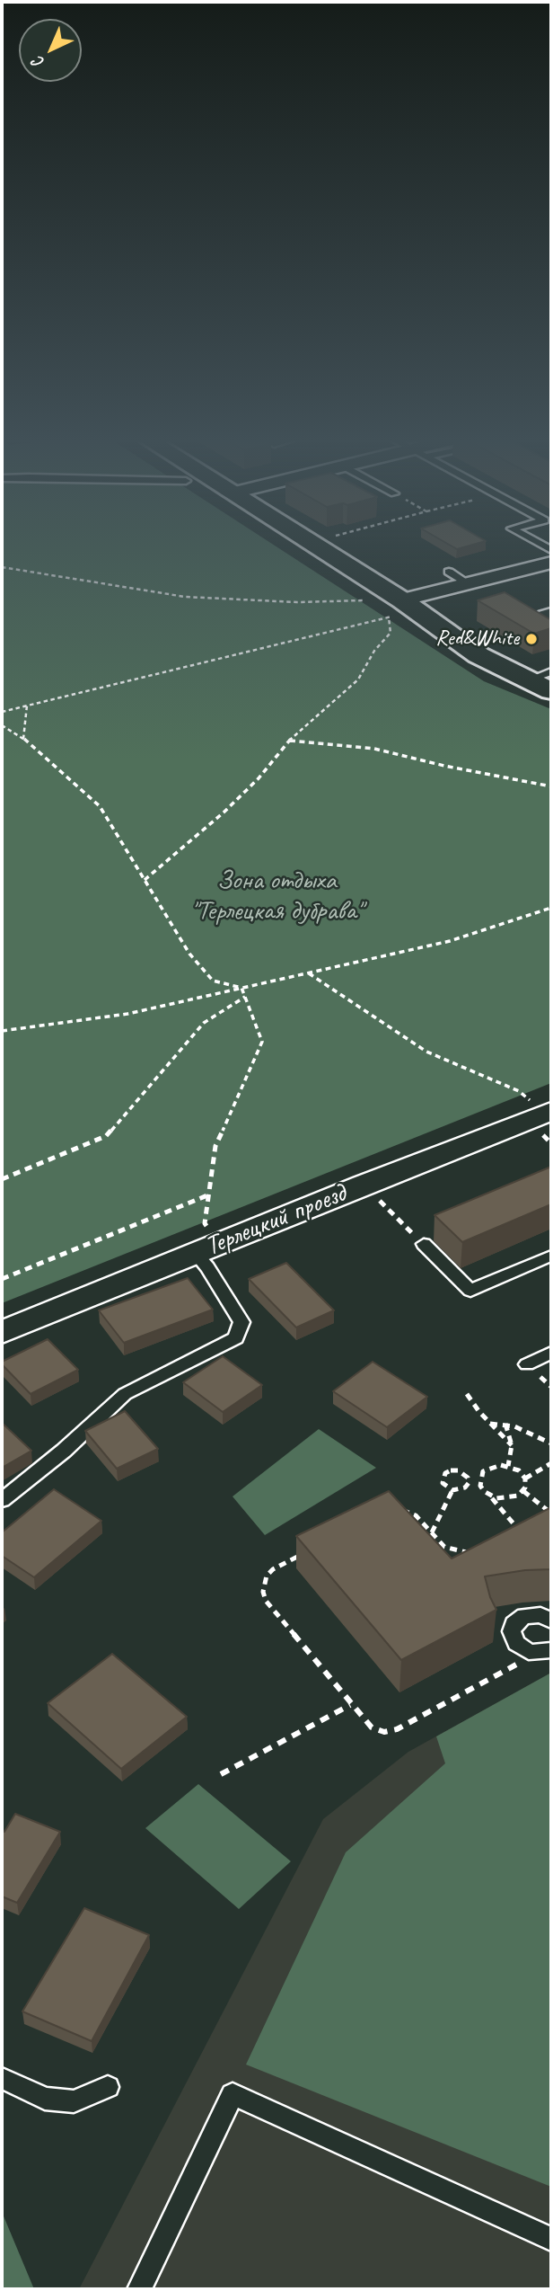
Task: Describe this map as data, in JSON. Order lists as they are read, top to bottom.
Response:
{
  "streets": {
    "street": ["Терлецкий проезд"]
  },
  "parks": ["Зона отдыха \"Терлецкая дубрава\""],
  "places": ["Red&White"],
  "north": "bottom left"
}
